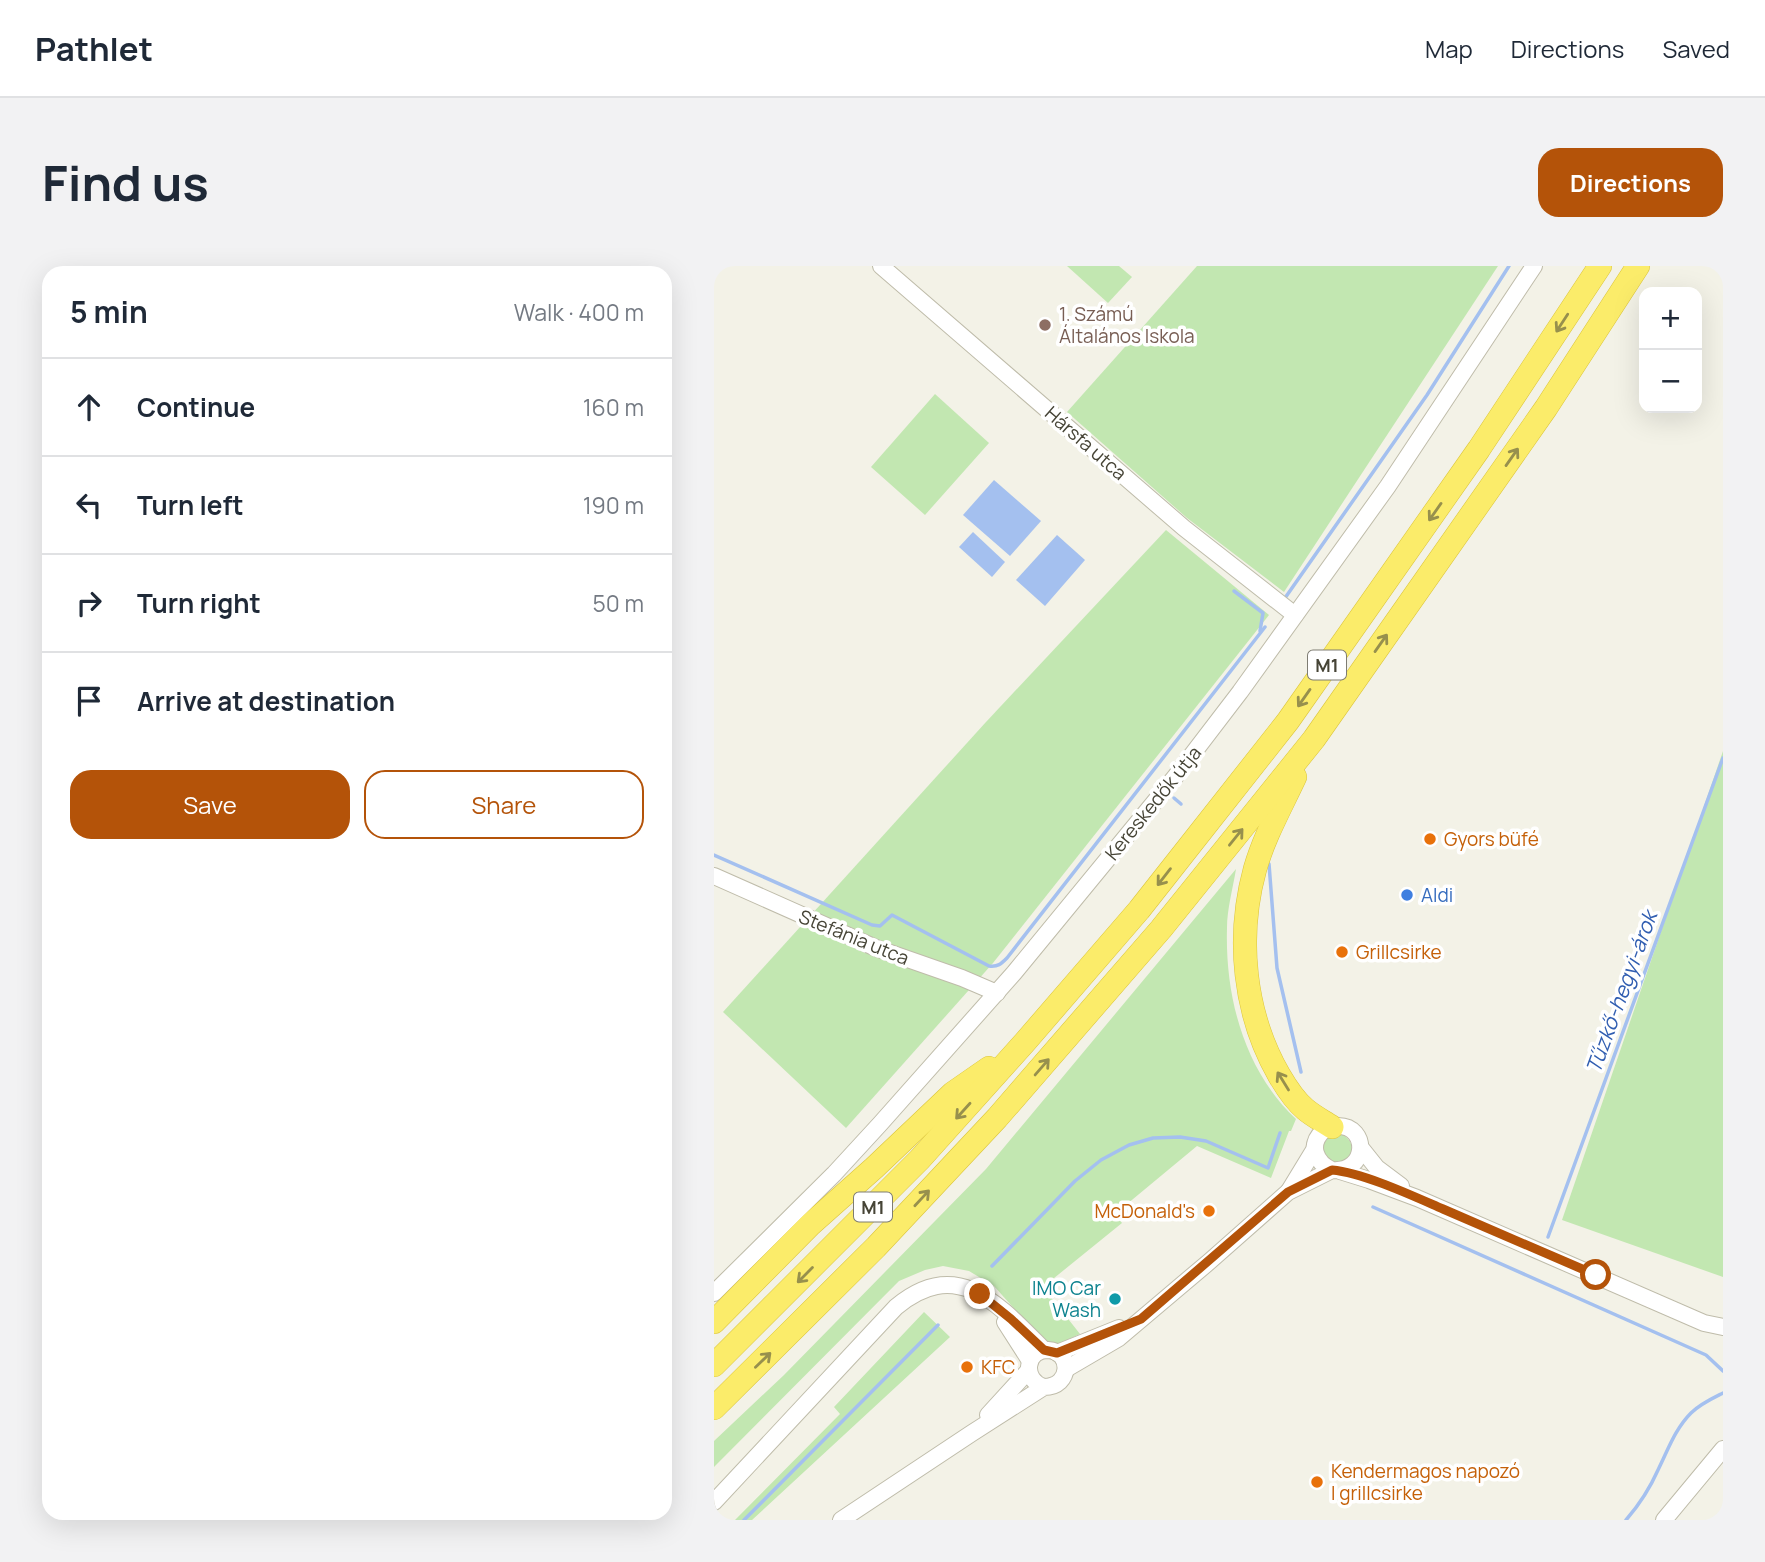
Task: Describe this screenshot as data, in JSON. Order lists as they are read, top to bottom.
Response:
{
  "streets": {
    "highway": ["M1"],
    "street": ["Hársfa utca", "Kereskedők útja", "Stefánia utca"]
  },
  "crossings": [
    ["Hársfa utca", "Kereskedők útja"],
    ["Kereskedők útja", "Stefánia utca"]
  ],
  "water": ["Tűzkő-hegyi-árok"],
  "places": [
    "1. Számú Általános Iskola",
    "Gyors büfé",
    "Aldi",
    "Grillcsirke",
    "McDonald's",
    "IMO Car Wash",
    "KFC",
    "Kendermagos napozó I grillcsirke"
  ],
  "page": {
    "header": "Pathlet",
    "nav": ["Map", "Directions", "Saved"],
    "buttons": [
      "Directions",
      ["Save", "Share"]
    ],
    "title": "Find us",
    "heading": ["5 min", "Walk · 400 m"],
    "map_buttons": ["+", "−"],
    "list": [
      ["Continue", "160 m"],
      ["Turn left", "190 m"],
      ["Turn right", "50 m"],
      "Arrive at destination"
    ]
  }
}
